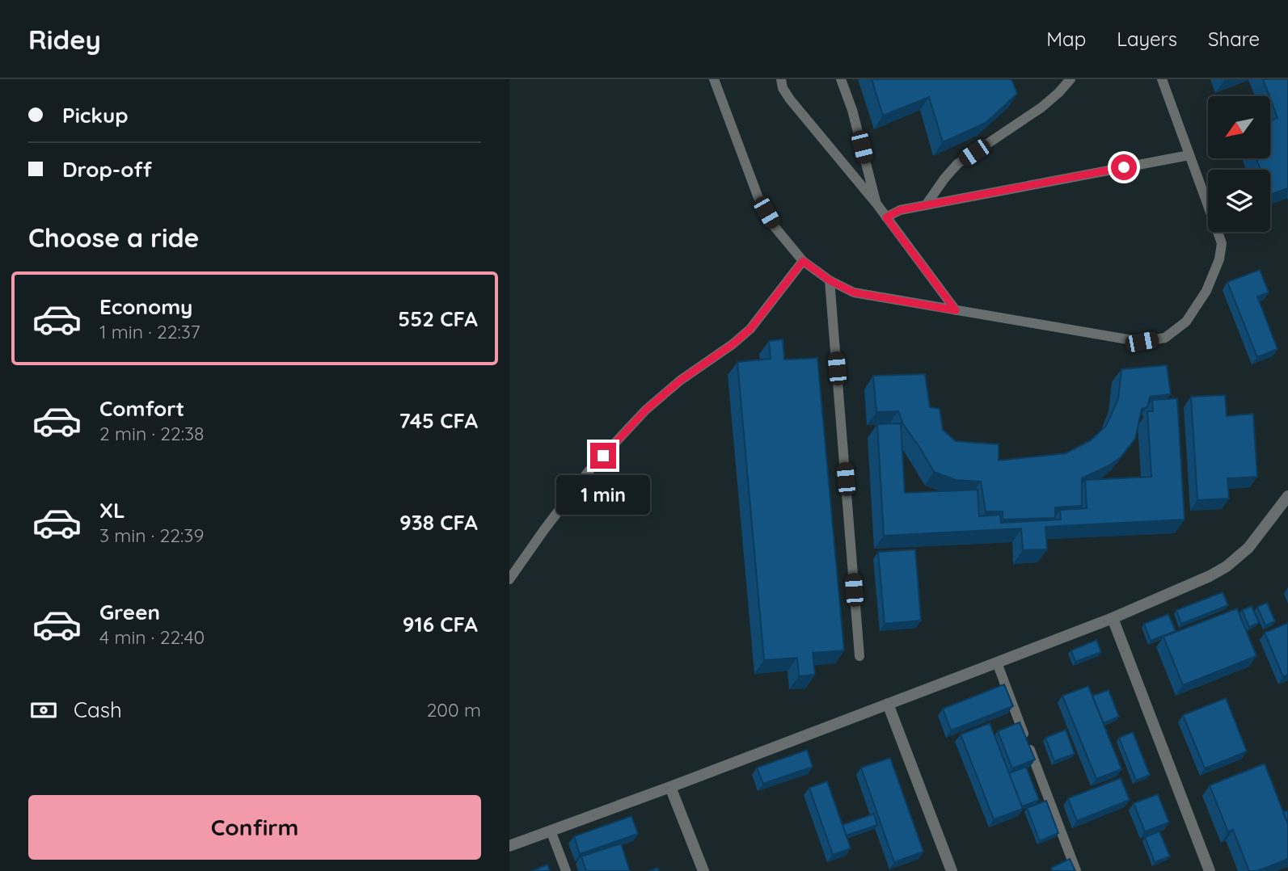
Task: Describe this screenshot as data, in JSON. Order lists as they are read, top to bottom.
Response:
{
  "north": "bottom left",
  "page": {
    "header": "Ridey",
    "nav": ["Map", "Layers", "Share"],
    "banner": ["Pickup", "Drop-off"],
    "heading": "Choose a ride",
    "list": [
      {
        "name": "Economy",
        "note": "1 min · 22:37",
        "value": "552 CFA"
      },
      {
        "name": "Comfort",
        "note": "2 min · 22:38",
        "value": "745 CFA"
      },
      {
        "name": "XL",
        "note": "3 min · 22:39",
        "value": "938 CFA"
      },
      {
        "name": "Green",
        "note": "4 min · 22:40",
        "value": "916 CFA"
      }
    ],
    "bubble": "1 min",
    "pay": ["Cash", "200 m"],
    "buttons": "Confirm"
  }
}
